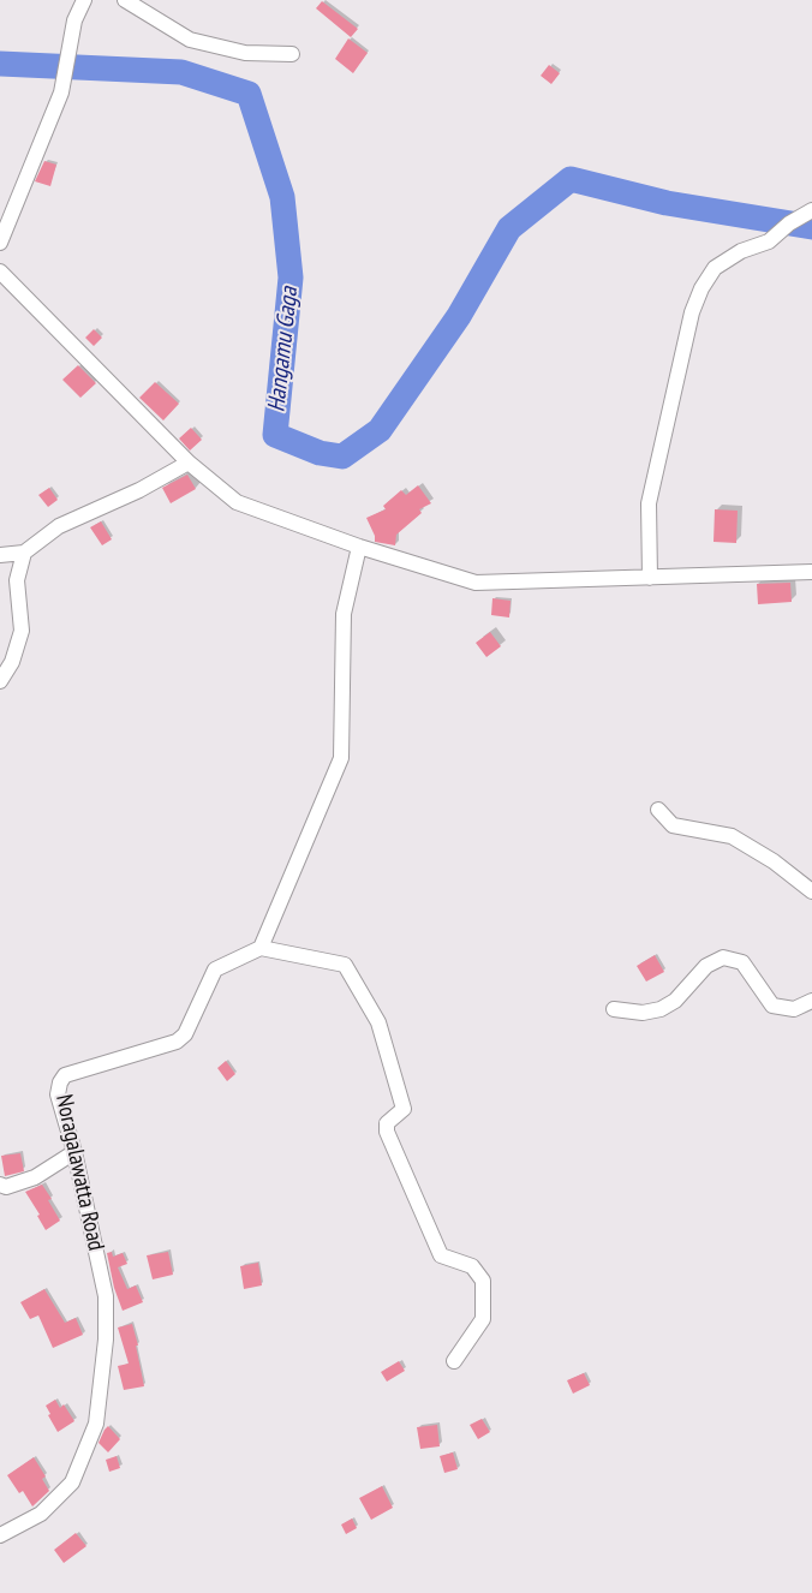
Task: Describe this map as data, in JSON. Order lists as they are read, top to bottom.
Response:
{
  "streets": {
    "street": ["Noragalawatta Road"]
  },
  "water": ["Hangamu Gaga"]
}
